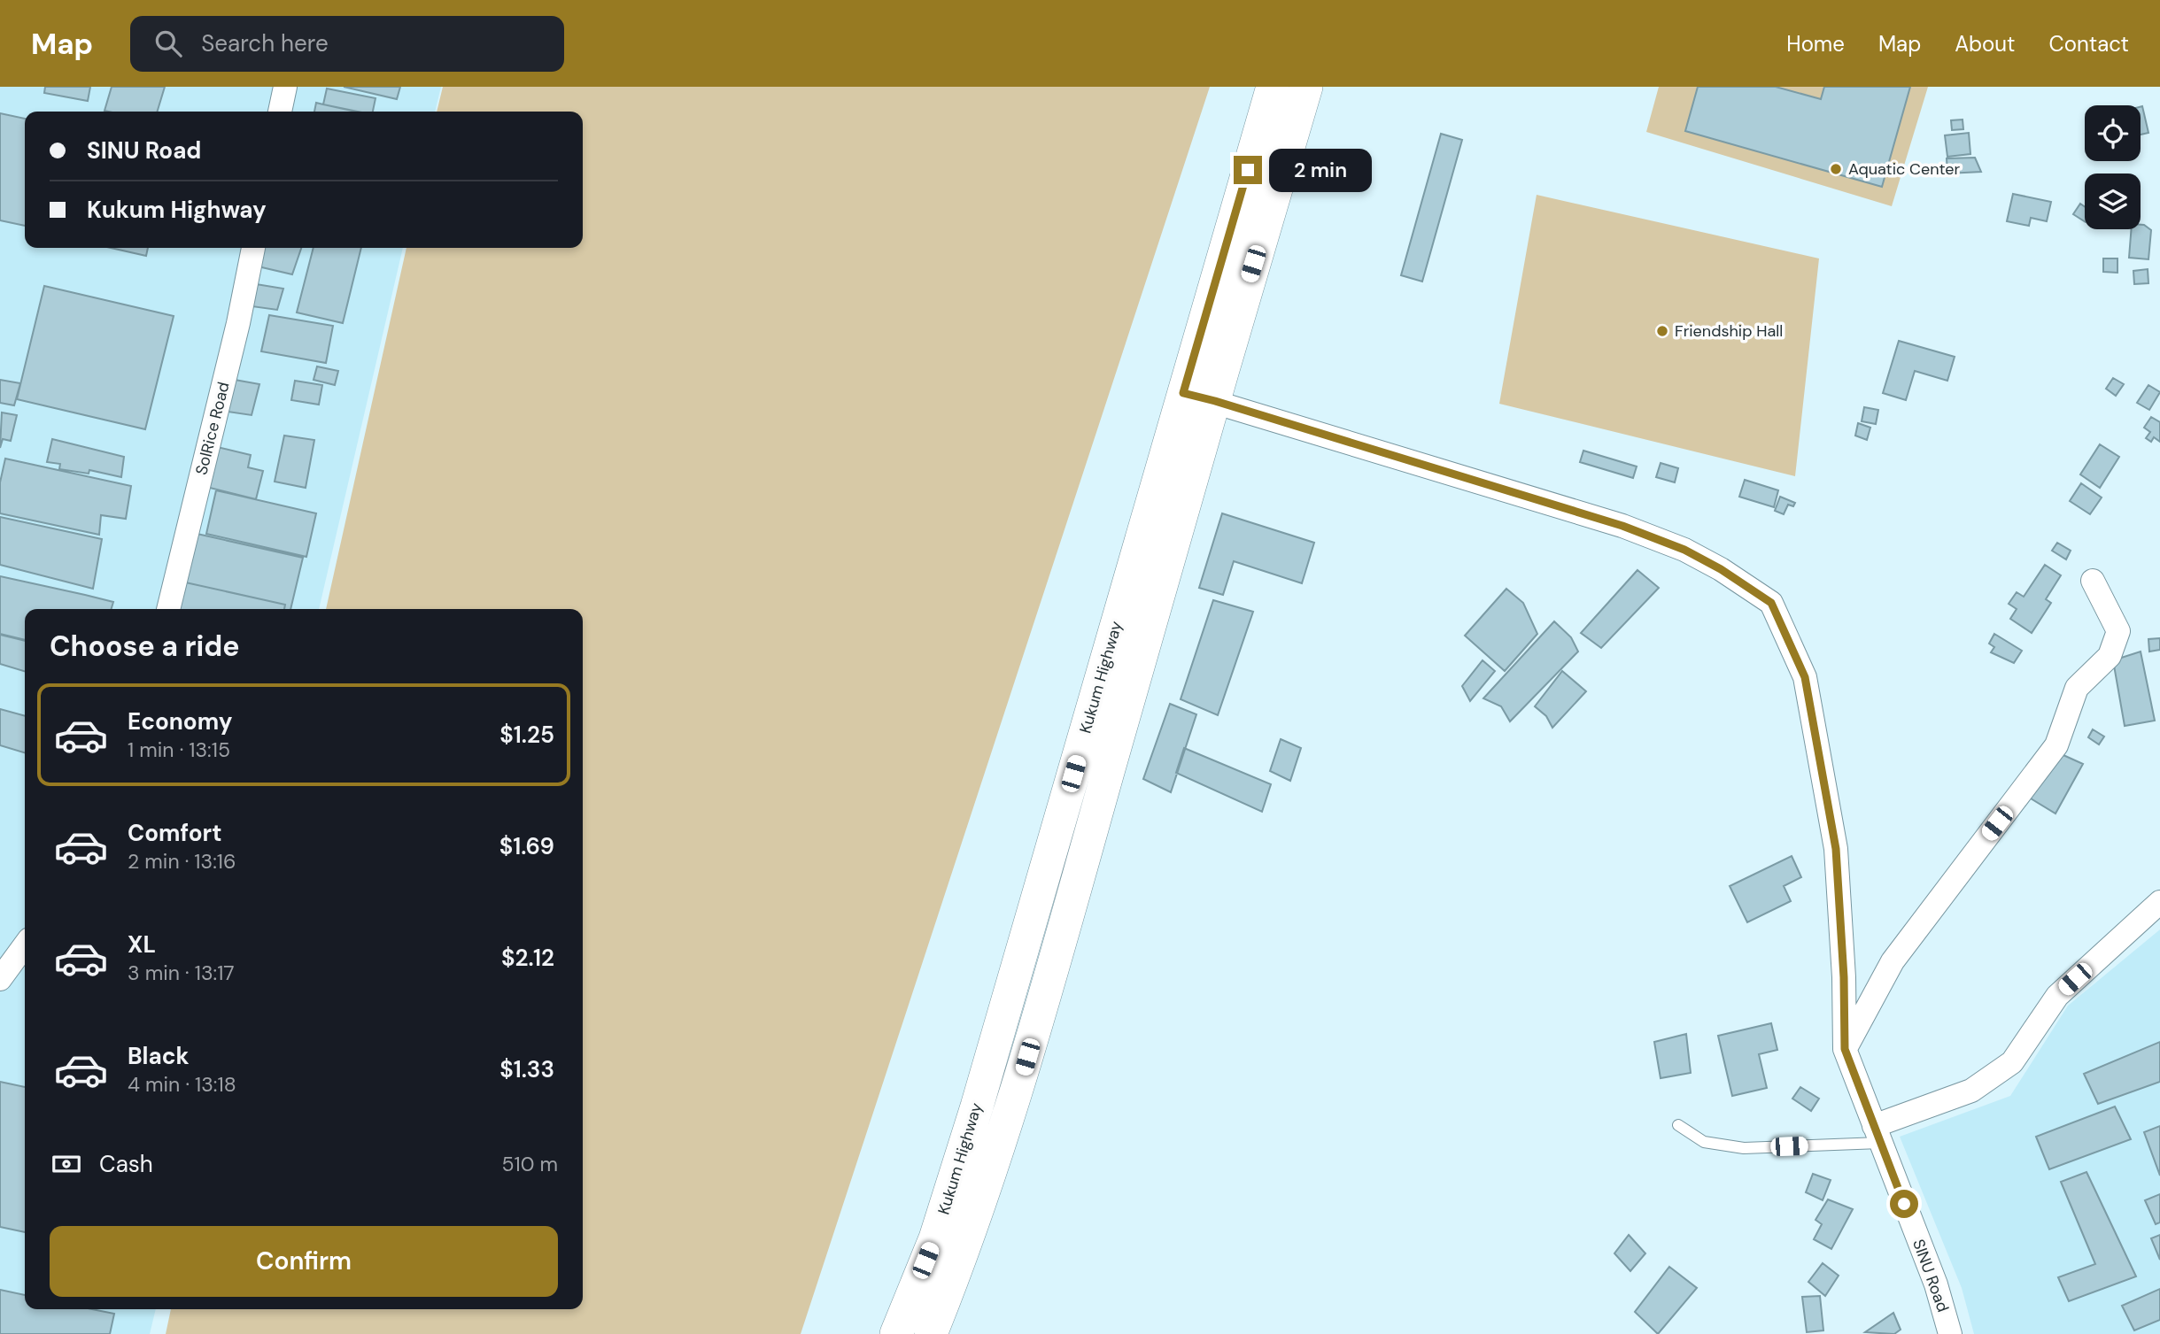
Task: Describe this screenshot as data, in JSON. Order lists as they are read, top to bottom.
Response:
{
  "streets": {
    "main road": ["Kukum Highway"],
    "street": ["SolRice Road", "SINU Road"]
  },
  "crossings": [
    ["Kukum Highway", "SINU Road"]
  ],
  "places": ["Aquatic Center", "Friendship Hall"],
  "page": {
    "header": "Map",
    "search": "Search here",
    "nav": [
      "Home",
      "Map",
      "About",
      "Contact"
    ],
    "banner": ["SINU Road", "Kukum Highway"],
    "bubble": "2 min",
    "heading": "Choose a ride",
    "list": [
      {
        "name": "Economy",
        "note": "1 min · 13:15",
        "value": "$1.25"
      },
      {
        "name": "Comfort",
        "note": "2 min · 13:16",
        "value": "$1.69"
      },
      {
        "name": "XL",
        "note": "3 min · 13:17",
        "value": "$2.12"
      },
      {
        "name": "Black",
        "note": "4 min · 13:18",
        "value": "$1.33"
      }
    ],
    "pay": ["Cash", "510 m"],
    "buttons": "Confirm"
  }
}
